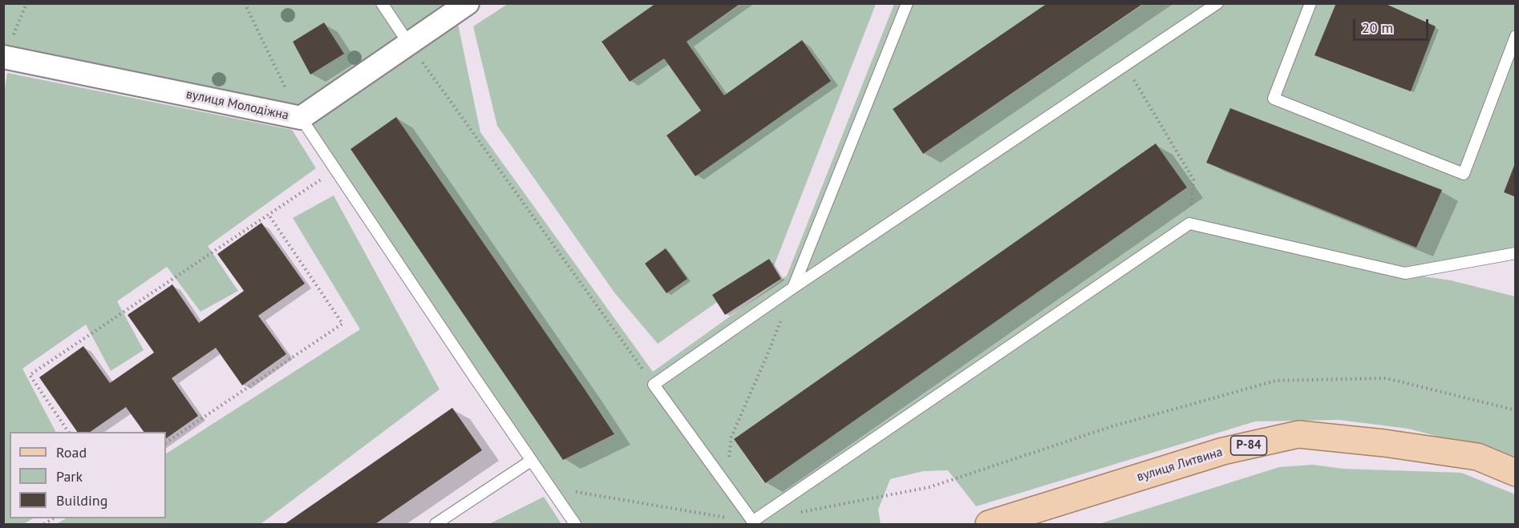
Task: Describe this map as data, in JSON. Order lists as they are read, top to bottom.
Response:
{
  "streets": {
    "main road": ["Р-84", "вулиця Литвина"],
    "street": ["вулиця Молодіжна"]
  },
  "legend": ["Road", "Park", "Building"],
  "scale_bar": "20 m"
}
